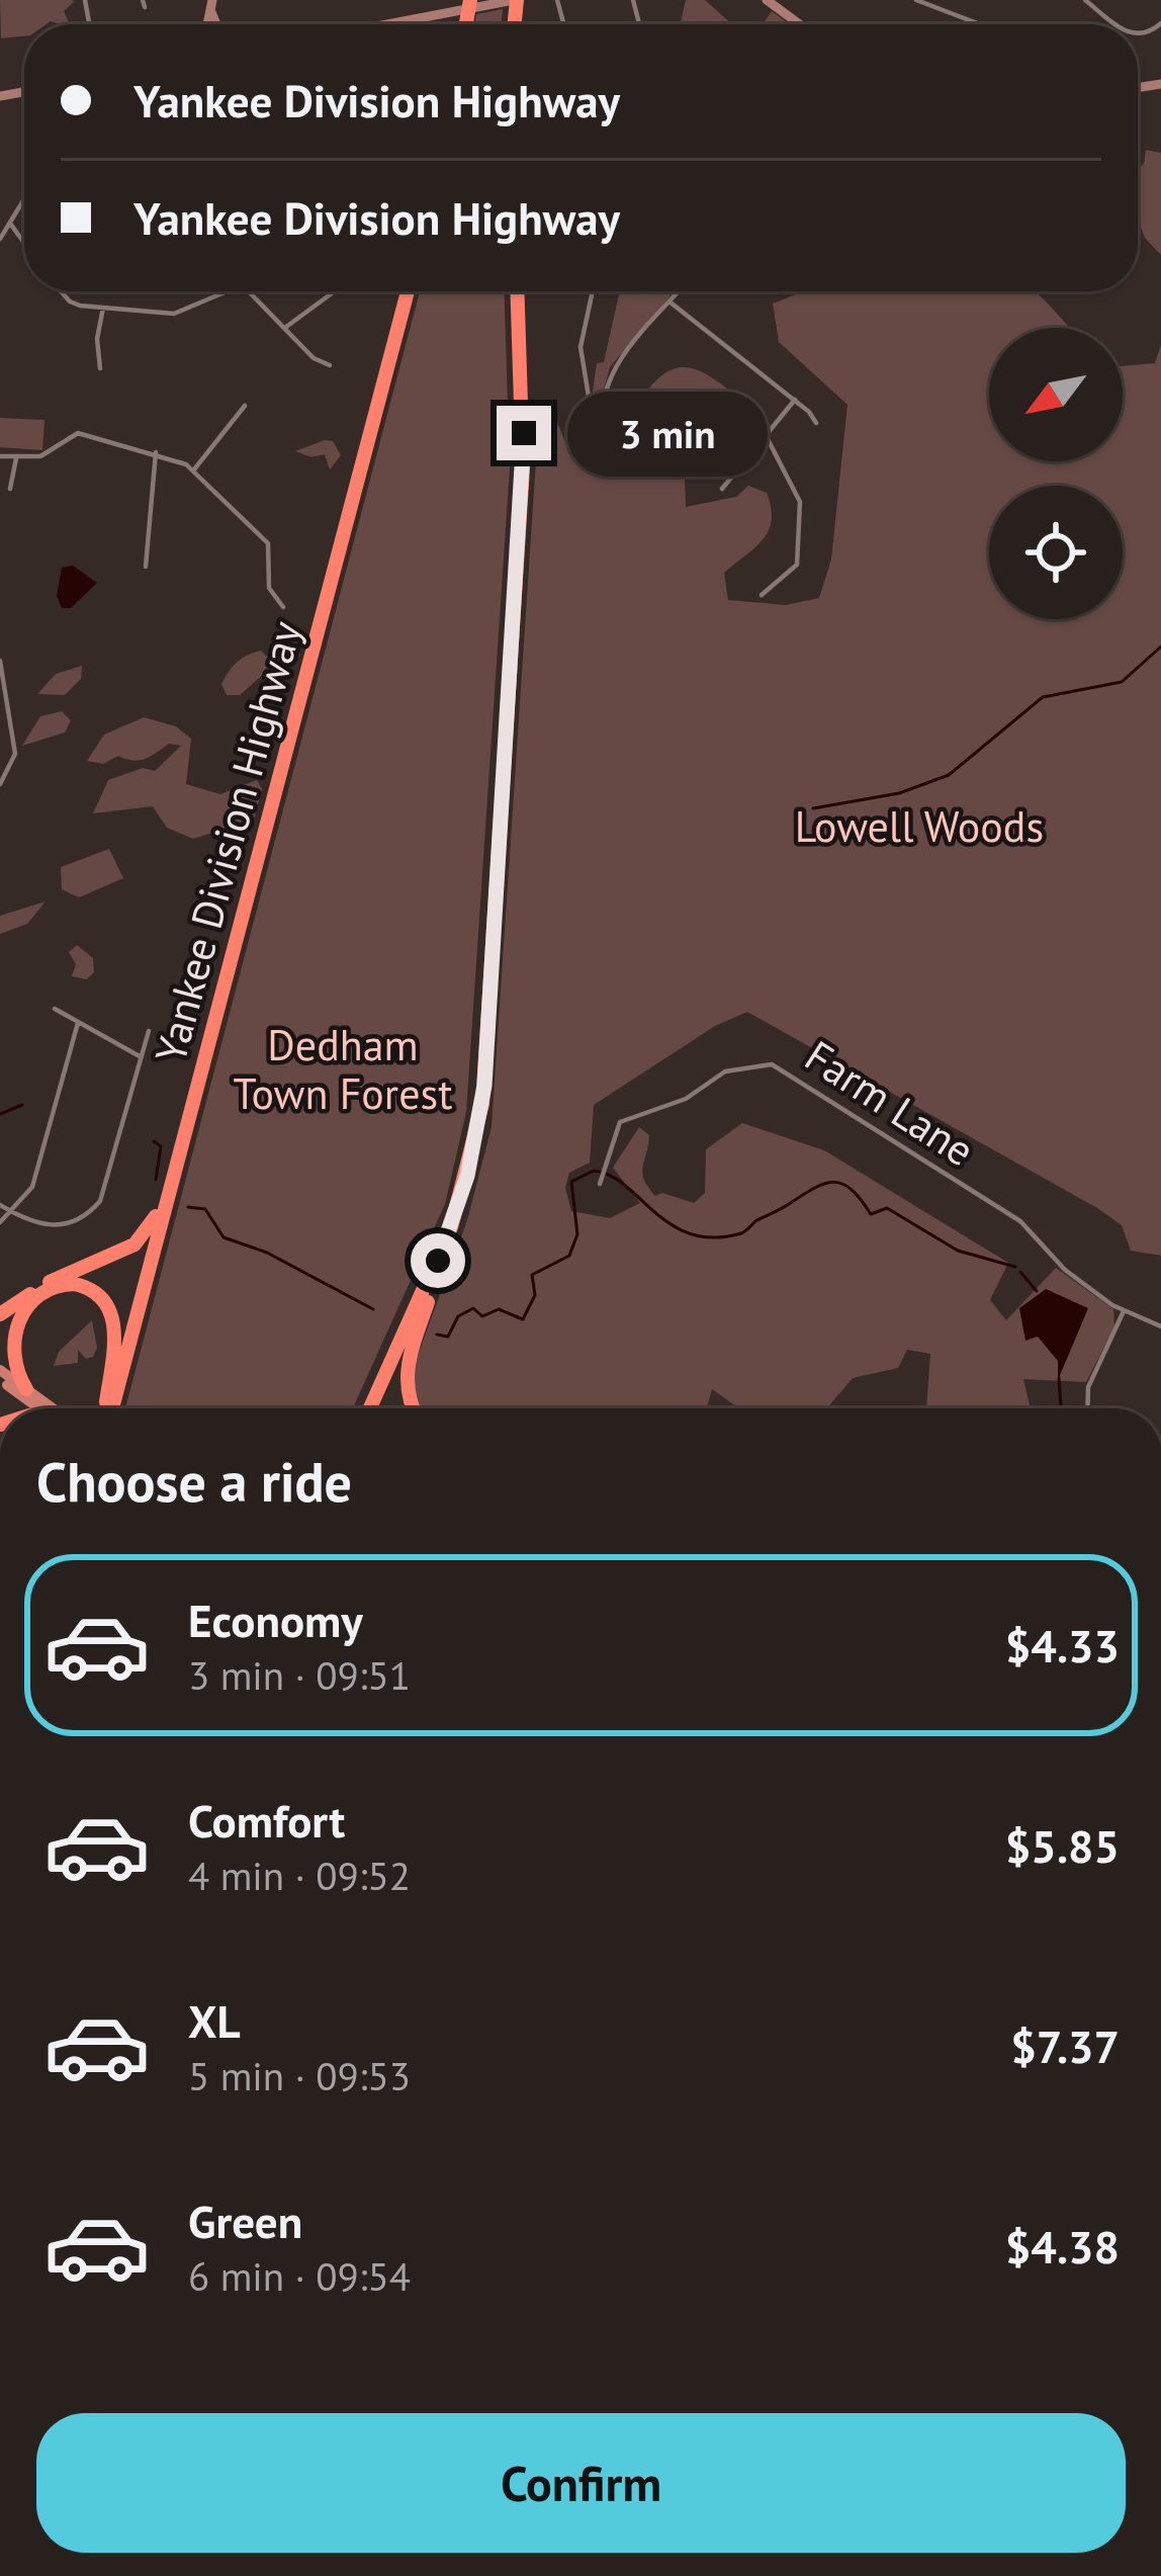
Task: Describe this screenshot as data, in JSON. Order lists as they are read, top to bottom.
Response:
{
  "streets": {
    "highway": ["Yankee Division Highway"],
    "street": ["Farm Lane"]
  },
  "parks": ["Lowell Woods", "Dedham Town Forest"],
  "north": "bottom left",
  "page": {
    "banner": ["Yankee Division Highway", "Yankee Division Highway"],
    "bubble": "3 min",
    "heading": "Choose a ride",
    "list": [
      {
        "name": "Economy",
        "note": "3 min · 09:51",
        "value": "$4.33"
      },
      {
        "name": "Comfort",
        "note": "4 min · 09:52",
        "value": "$5.85"
      },
      {
        "name": "XL",
        "note": "5 min · 09:53",
        "value": "$7.37"
      },
      {
        "name": "Green",
        "note": "6 min · 09:54",
        "value": "$4.38"
      }
    ],
    "buttons": "Confirm"
  }
}
